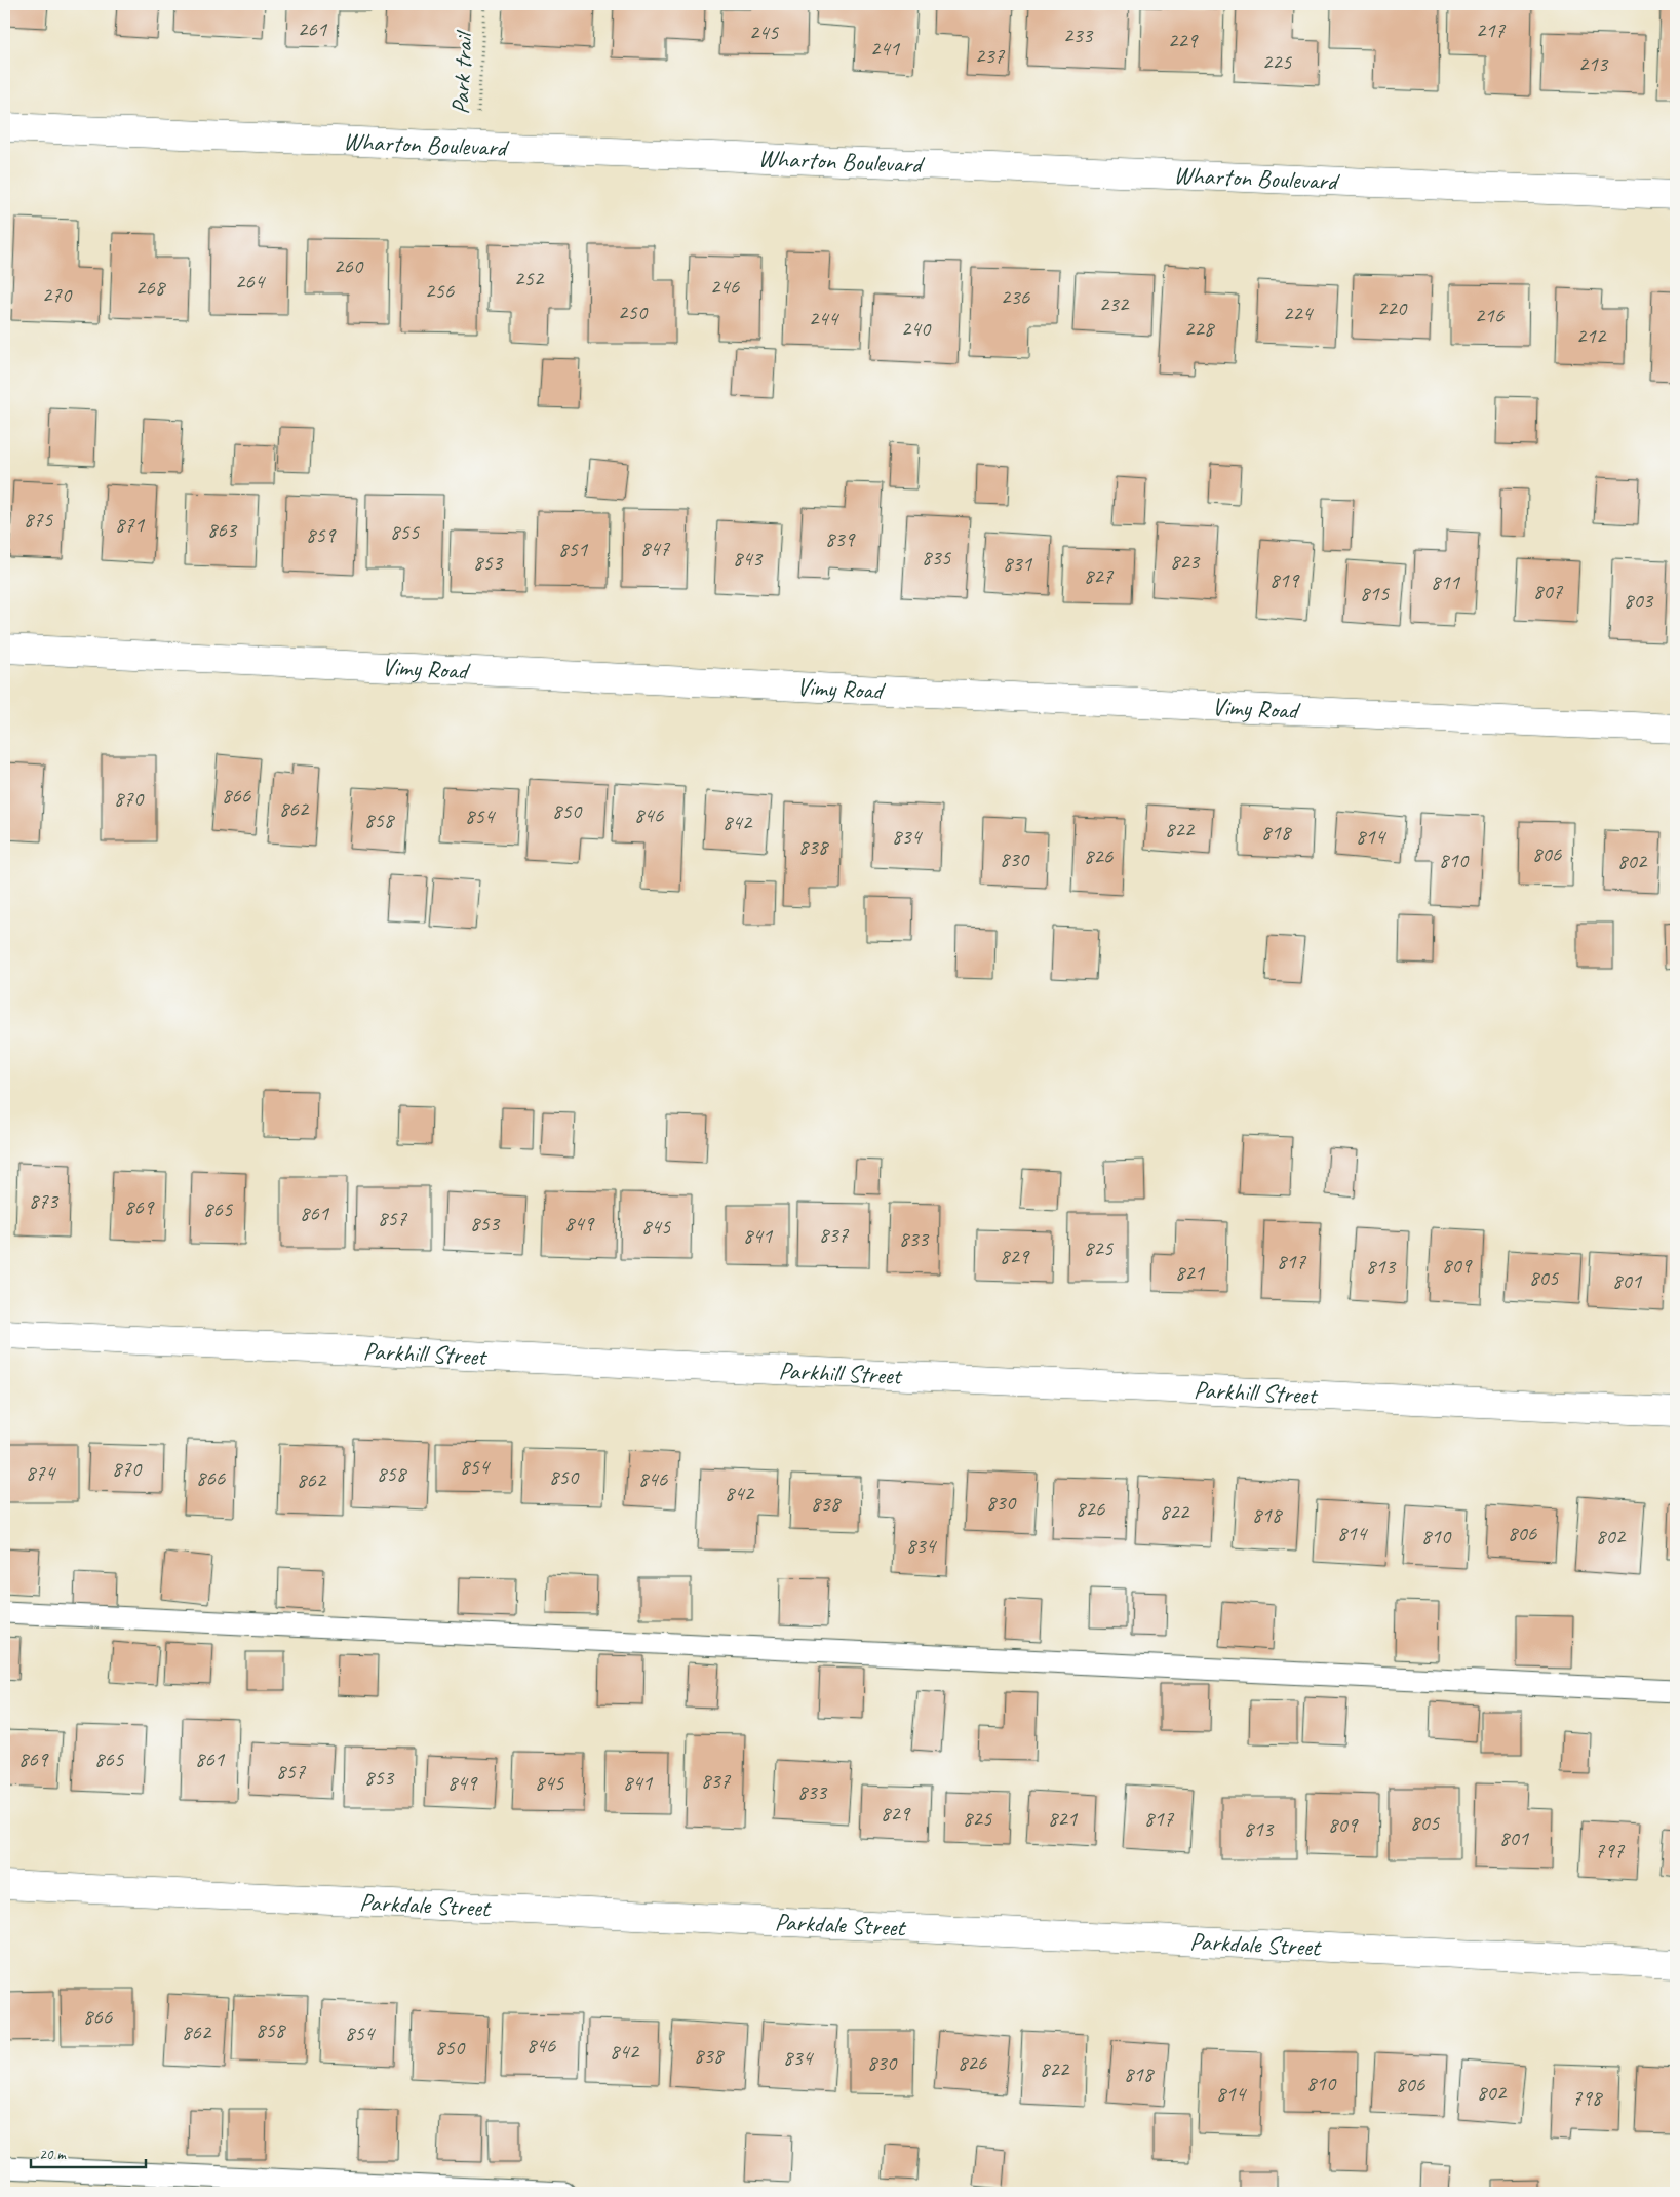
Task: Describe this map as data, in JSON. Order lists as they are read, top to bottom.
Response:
{
  "streets": {
    "street": [
      "Wharton Boulevard",
      "Vimy Road",
      "Parkhill Street",
      "Parkdale Street"
    ],
    "path": ["Park trail"]
  },
  "crossings": [
    ["Park trail", "Wharton Boulevard"]
  ],
  "house_numbers": [
    "261",
    "217",
    "245",
    "233",
    "229",
    "241",
    "237",
    "225",
    "213",
    "260",
    "252",
    "264",
    "246",
    "268",
    "256",
    "270",
    "236",
    "232",
    "220",
    "250",
    "224",
    "216",
    "244",
    "240",
    "228",
    "212",
    "875",
    "871",
    "863",
    "855",
    "859",
    "839",
    "847",
    "851",
    "835",
    "843",
    "823",
    "853",
    "831",
    "827",
    "819",
    "811",
    "807",
    "815",
    "803",
    "866",
    "870",
    "862",
    "850",
    "846",
    "854",
    "858",
    "842",
    "822",
    "818",
    "834",
    "814",
    "838",
    "806",
    "826",
    "830",
    "810",
    "802",
    "873",
    "869",
    "865",
    "861",
    "857",
    "853",
    "849",
    "845",
    "837",
    "841",
    "833",
    "825",
    "829",
    "817",
    "809",
    "813",
    "821",
    "805",
    "801",
    "854",
    "870",
    "874",
    "858",
    "850",
    "866",
    "846",
    "862",
    "842",
    "830",
    "838",
    "826",
    "822",
    "818",
    "814",
    "806",
    "810",
    "802",
    "834",
    "869",
    "865",
    "861",
    "857",
    "853",
    "837",
    "849",
    "845",
    "841",
    "833",
    "829",
    "825",
    "821",
    "817",
    "805",
    "809",
    "813",
    "801",
    "797",
    "866",
    "858",
    "862",
    "854",
    "846",
    "850",
    "842",
    "838",
    "834",
    "830",
    "826",
    "822",
    "818",
    "810",
    "806",
    "802",
    "814",
    "798"
  ],
  "scale_bar": "20 m"
}
